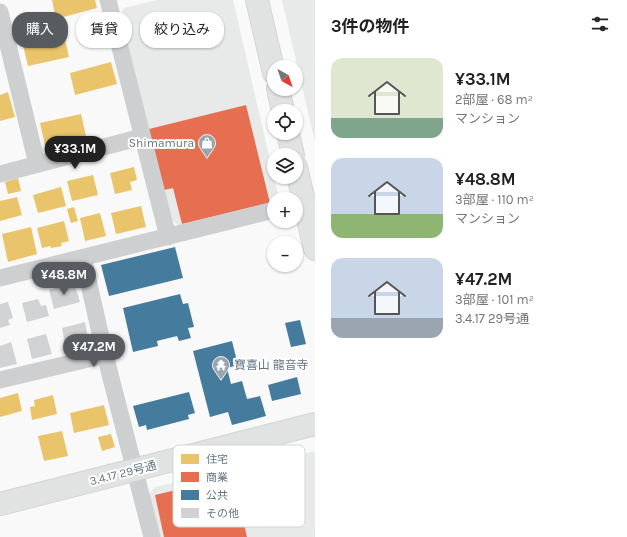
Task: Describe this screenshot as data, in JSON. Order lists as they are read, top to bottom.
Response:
{
  "streets": {
    "street": ["3.4.17 29号通"]
  },
  "places": {
    "shop": ["Shimamura"],
    "temple": ["寶喜山 龍音寺"]
  },
  "legend": [
    "住宅",
    "商業",
    "公共",
    "その他"
  ],
  "north": "bottom right",
  "page": {
    "heading": "3件の物件",
    "chip": ["購入", "賃貸", "絞り込み"],
    "list": [
      {
        "name": "¥33.1M",
        "note": "2部屋 · 68 m² · マンション"
      },
      {
        "name": "¥48.8M",
        "note": "3部屋 · 110 m² · マンション"
      },
      {
        "name": "¥47.2M",
        "note": "3部屋 · 101 m² · 3.4.17 29号通"
      }
    ],
    "map_buttons": ["+", "−"],
    "price": ["¥33.1M", "¥48.8M", "¥47.2M"]
  }
}
